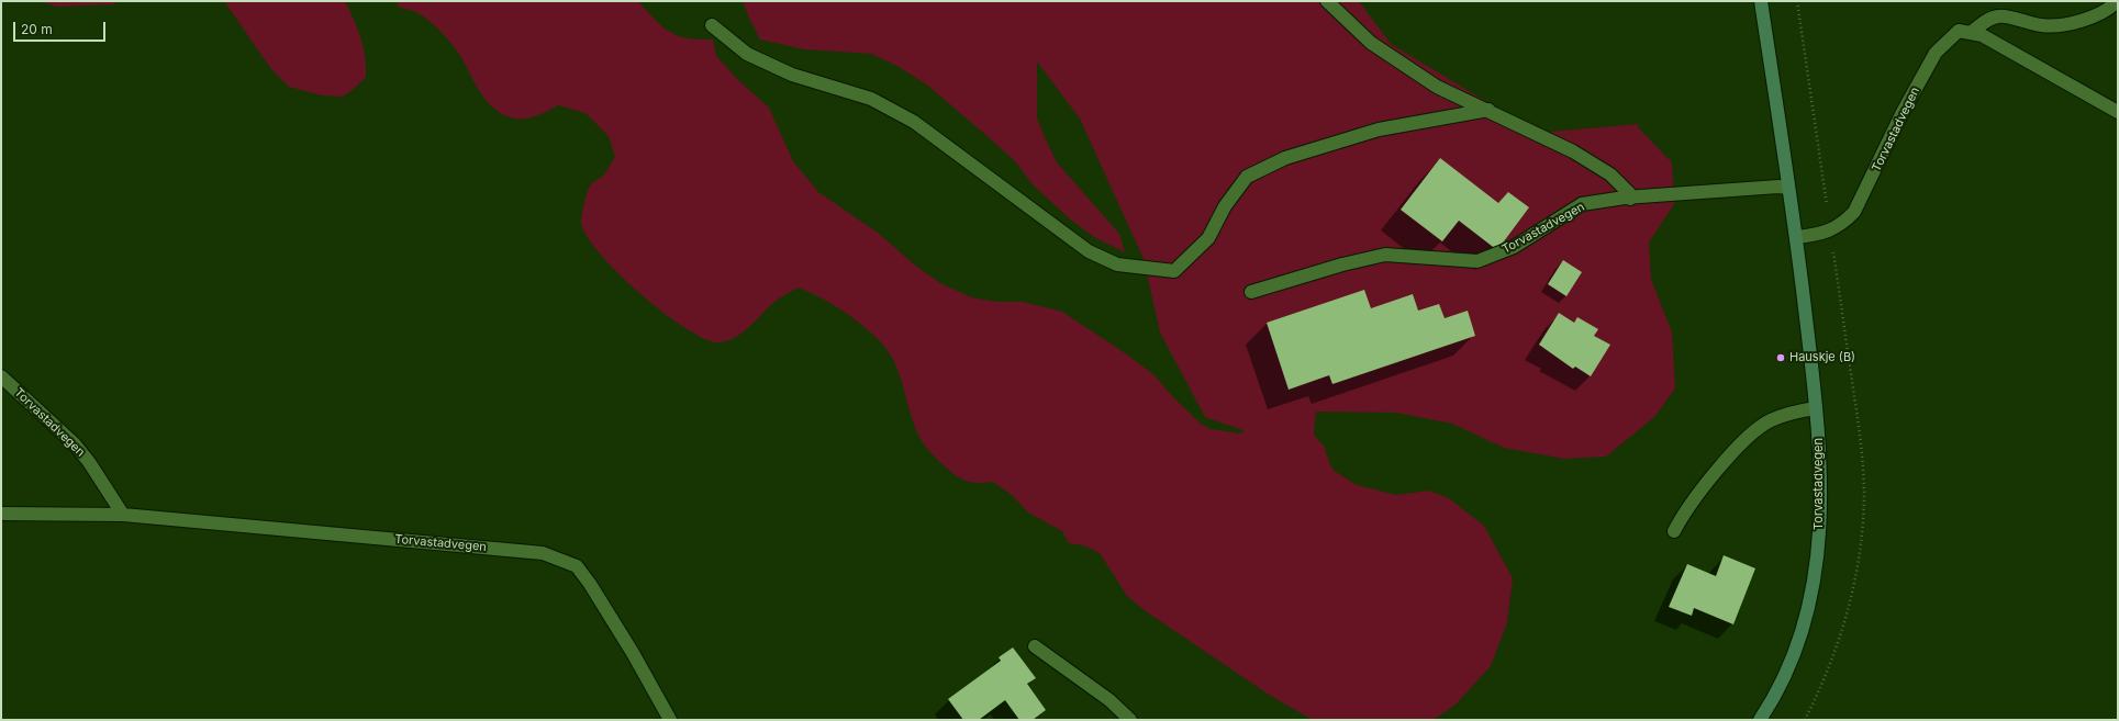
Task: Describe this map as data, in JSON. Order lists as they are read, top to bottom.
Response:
{
  "streets": {
    "main road": ["Torvastadvegen"]
  },
  "places": ["Hauskje (B)"],
  "scale_bar": "20 m"
}
